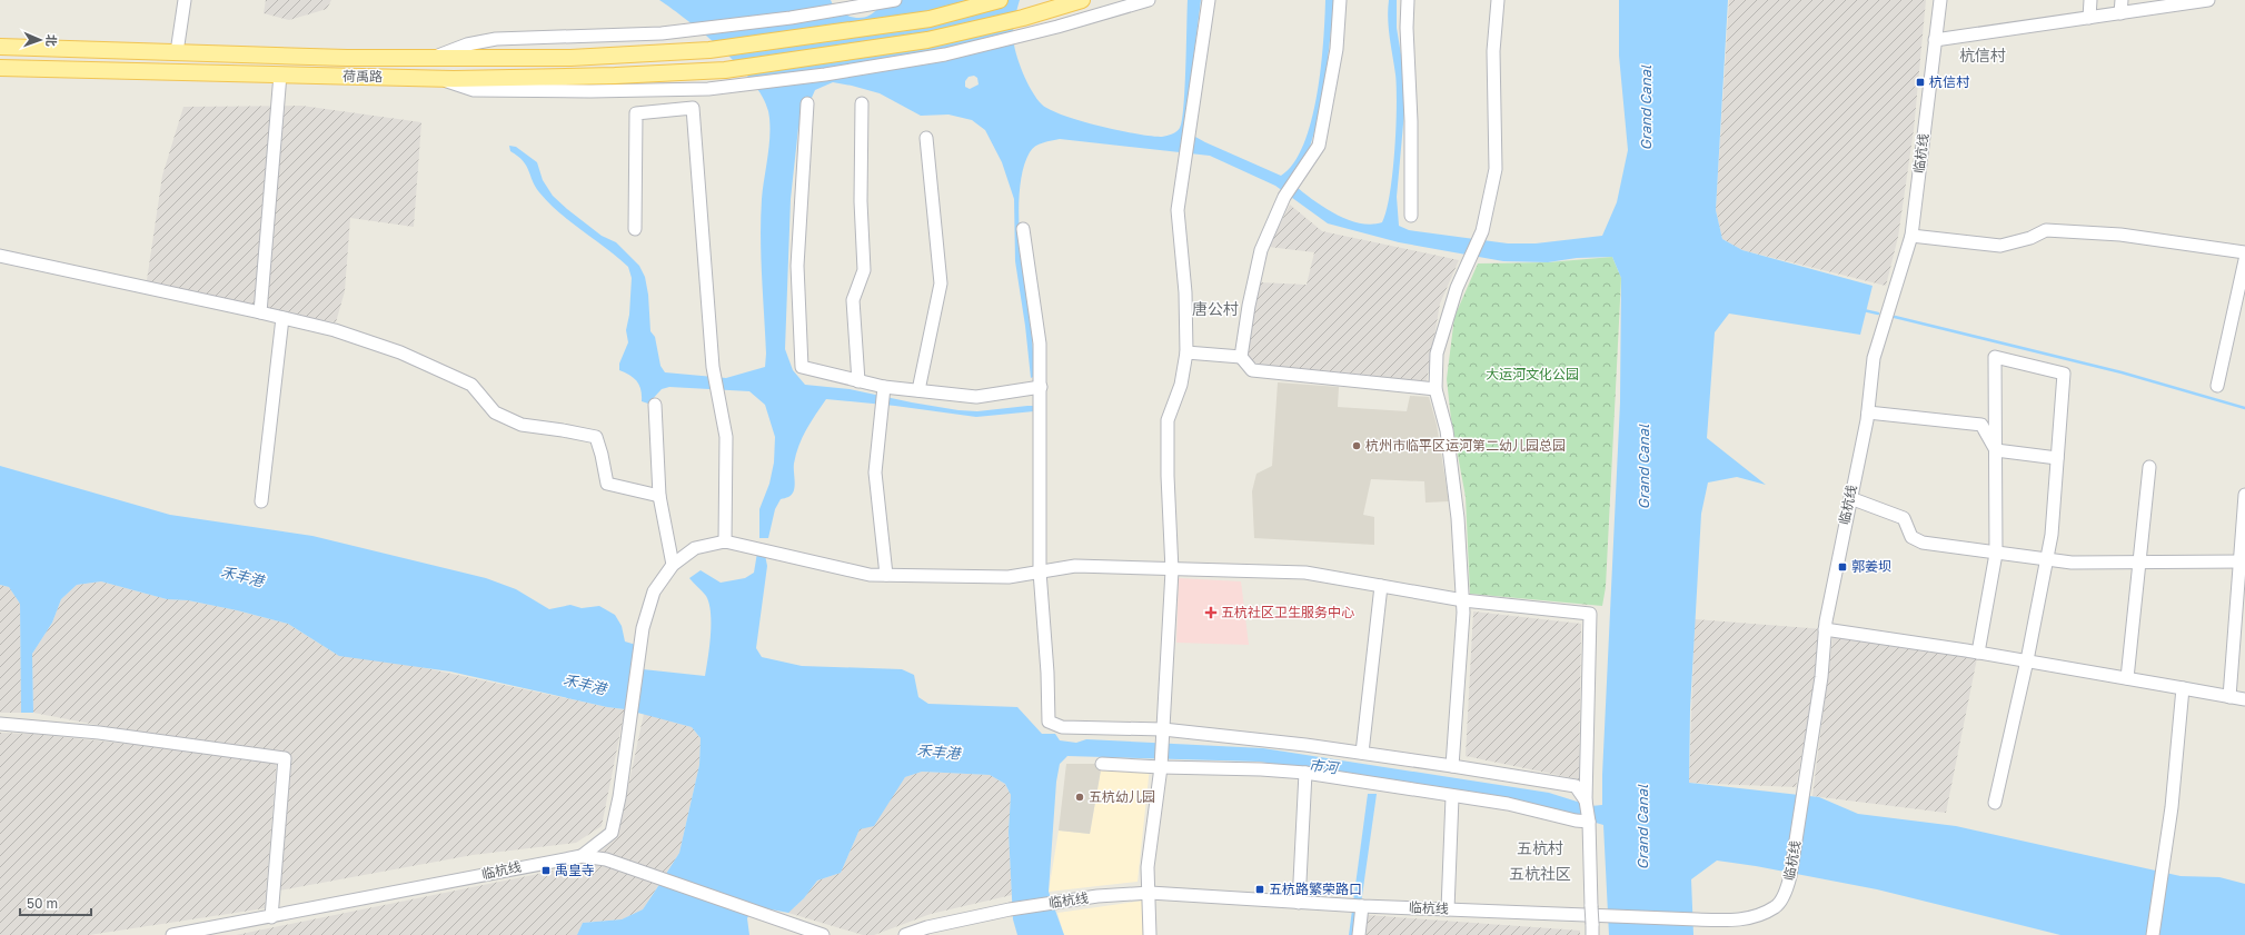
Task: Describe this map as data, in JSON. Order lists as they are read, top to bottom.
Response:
{
  "streets": {
    "main road": ["荷禹路"],
    "street": ["临杭线"]
  },
  "districts": [
    "杭信村",
    "唐公村",
    "五杭村",
    "五杭社区"
  ],
  "water": ["Grand Canal", "禾丰港", "市河"],
  "parks": ["大运河文化公园"],
  "places": {
    "transit": [
      "杭信村",
      "郭姜坝",
      "禹皇寺",
      "五杭路繁荣路口"
    ],
    "other": ["杭州市临平区运河第二幼儿园总园", "五杭幼儿园"],
    "health": ["五杭社区卫生服务中心"]
  },
  "scale_bar": "50 m",
  "north": "right"
}
